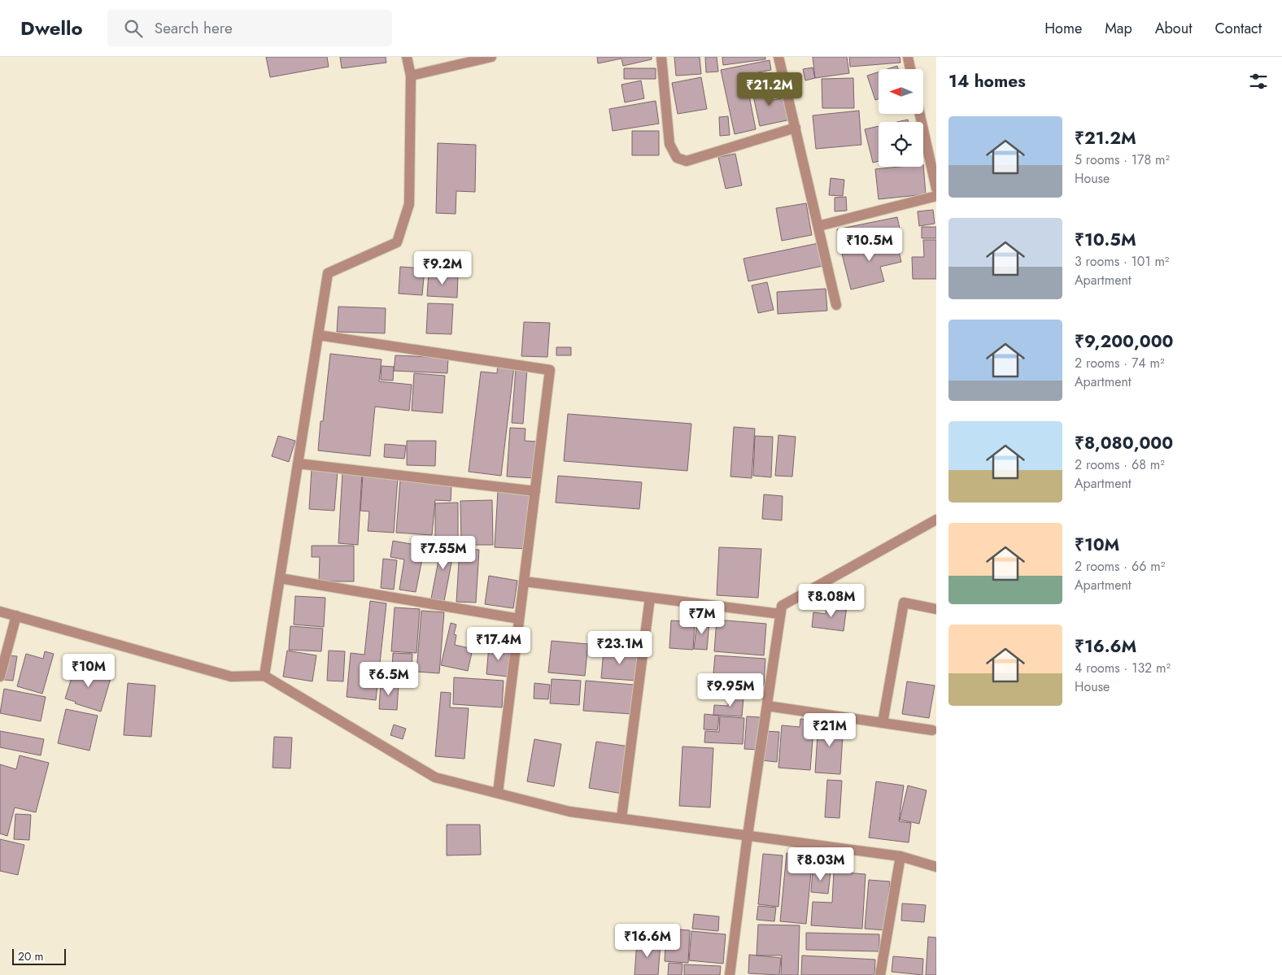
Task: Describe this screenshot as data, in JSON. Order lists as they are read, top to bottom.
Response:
{
  "scale_bar": "20 m",
  "north": "left",
  "page": {
    "header": "Dwello",
    "search": "Search here",
    "nav": [
      "Home",
      "Map",
      "About",
      "Contact"
    ],
    "heading": "14 homes",
    "price": [
      "₹21.2M",
      "₹10.5M",
      "₹9.2M",
      "₹7.55M",
      "₹8.08M",
      "₹7M",
      "₹17.4M",
      "₹23.1M",
      "₹10M",
      "₹6.5M",
      "₹9.95M",
      "₹21M",
      "₹8.03M",
      "₹16.6M"
    ],
    "list": [
      {
        "name": "₹21.2M",
        "note": "5 rooms · 178 m² · House"
      },
      {
        "name": "₹10.5M",
        "note": "3 rooms · 101 m² · Apartment"
      },
      {
        "name": "₹9,200,000",
        "note": "2 rooms · 74 m² · Apartment"
      },
      {
        "name": "₹8,080,000",
        "note": "2 rooms · 68 m² · Apartment"
      },
      {
        "name": "₹10M",
        "note": "2 rooms · 66 m² · Apartment"
      },
      {
        "name": "₹16.6M",
        "note": "4 rooms · 132 m² · House"
      }
    ],
    "scale": "20 m"
  }
}
